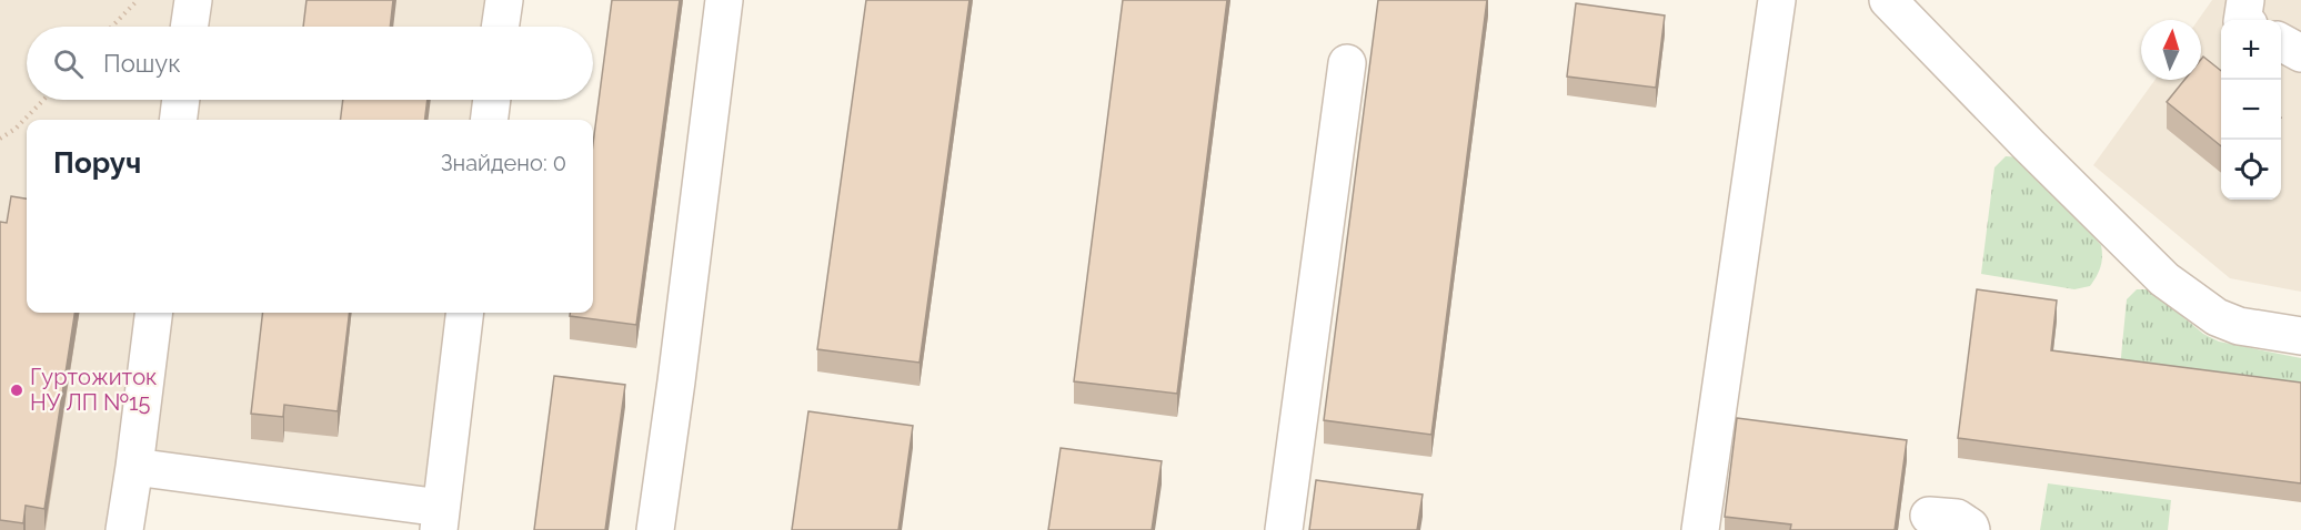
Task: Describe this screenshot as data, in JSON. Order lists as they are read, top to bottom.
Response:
{
  "places": ["Гуртожиток НУ ЛП №15"],
  "north": "top",
  "page": {
    "map_buttons": ["+", "−"],
    "search": "Пошук",
    "heading": ["Поруч", "Знайдено: 0"]
  }
}
